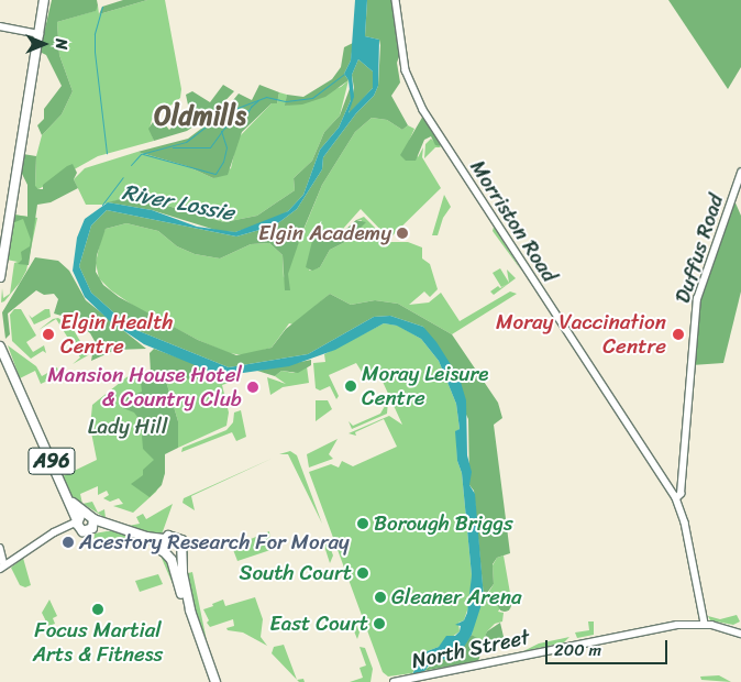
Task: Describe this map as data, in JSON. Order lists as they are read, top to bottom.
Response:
{
  "streets": {
    "highway": ["A96"],
    "main road": ["North Street"],
    "street": ["Morriston Road", "Duffus Road"]
  },
  "crossings": [
    ["Morriston Road", "Duffus Road"],
    ["Morriston Road", "North Street"]
  ],
  "districts": ["Oldmills"],
  "water": ["River Lossie"],
  "parks": ["Lady Hill"],
  "places": [
    "Elgin Academy",
    "Elgin Health Centre",
    "Moray Vaccination Centre",
    "Moray Leisure Centre",
    "Mansion House Hotel & Country Club",
    "Borough Briggs",
    "Acestory Research For Moray",
    "South Court",
    "Gleaner Arena",
    "Focus Martial Arts & Fitness",
    "East Court"
  ],
  "scale_bar": "200 m",
  "north": "right"
}
